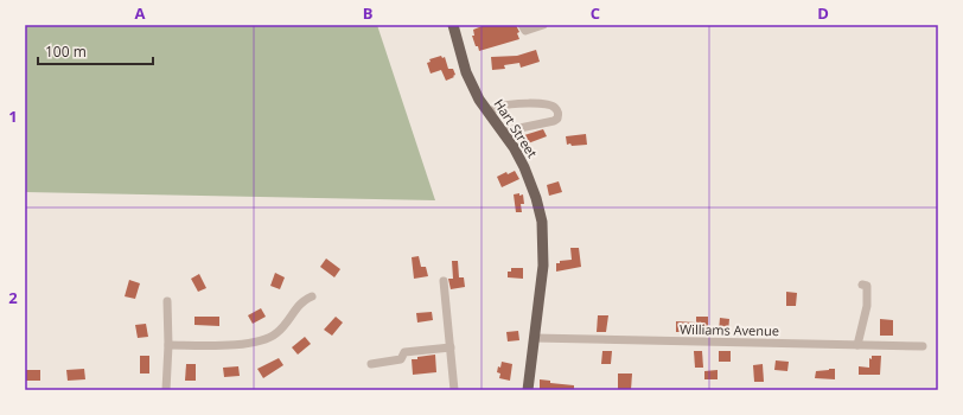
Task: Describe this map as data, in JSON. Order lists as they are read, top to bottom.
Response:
{
  "streets": {
    "main road": ["Hart Street"],
    "street": ["Williams Avenue"]
  },
  "crossings": [
    ["Hart Street", "Williams Avenue"]
  ],
  "scale_bar": "100 m",
  "grid": {
    "columns": [
      "A",
      "B",
      "C",
      "D"
    ],
    "rows": ["1", "2"]
  }
}
